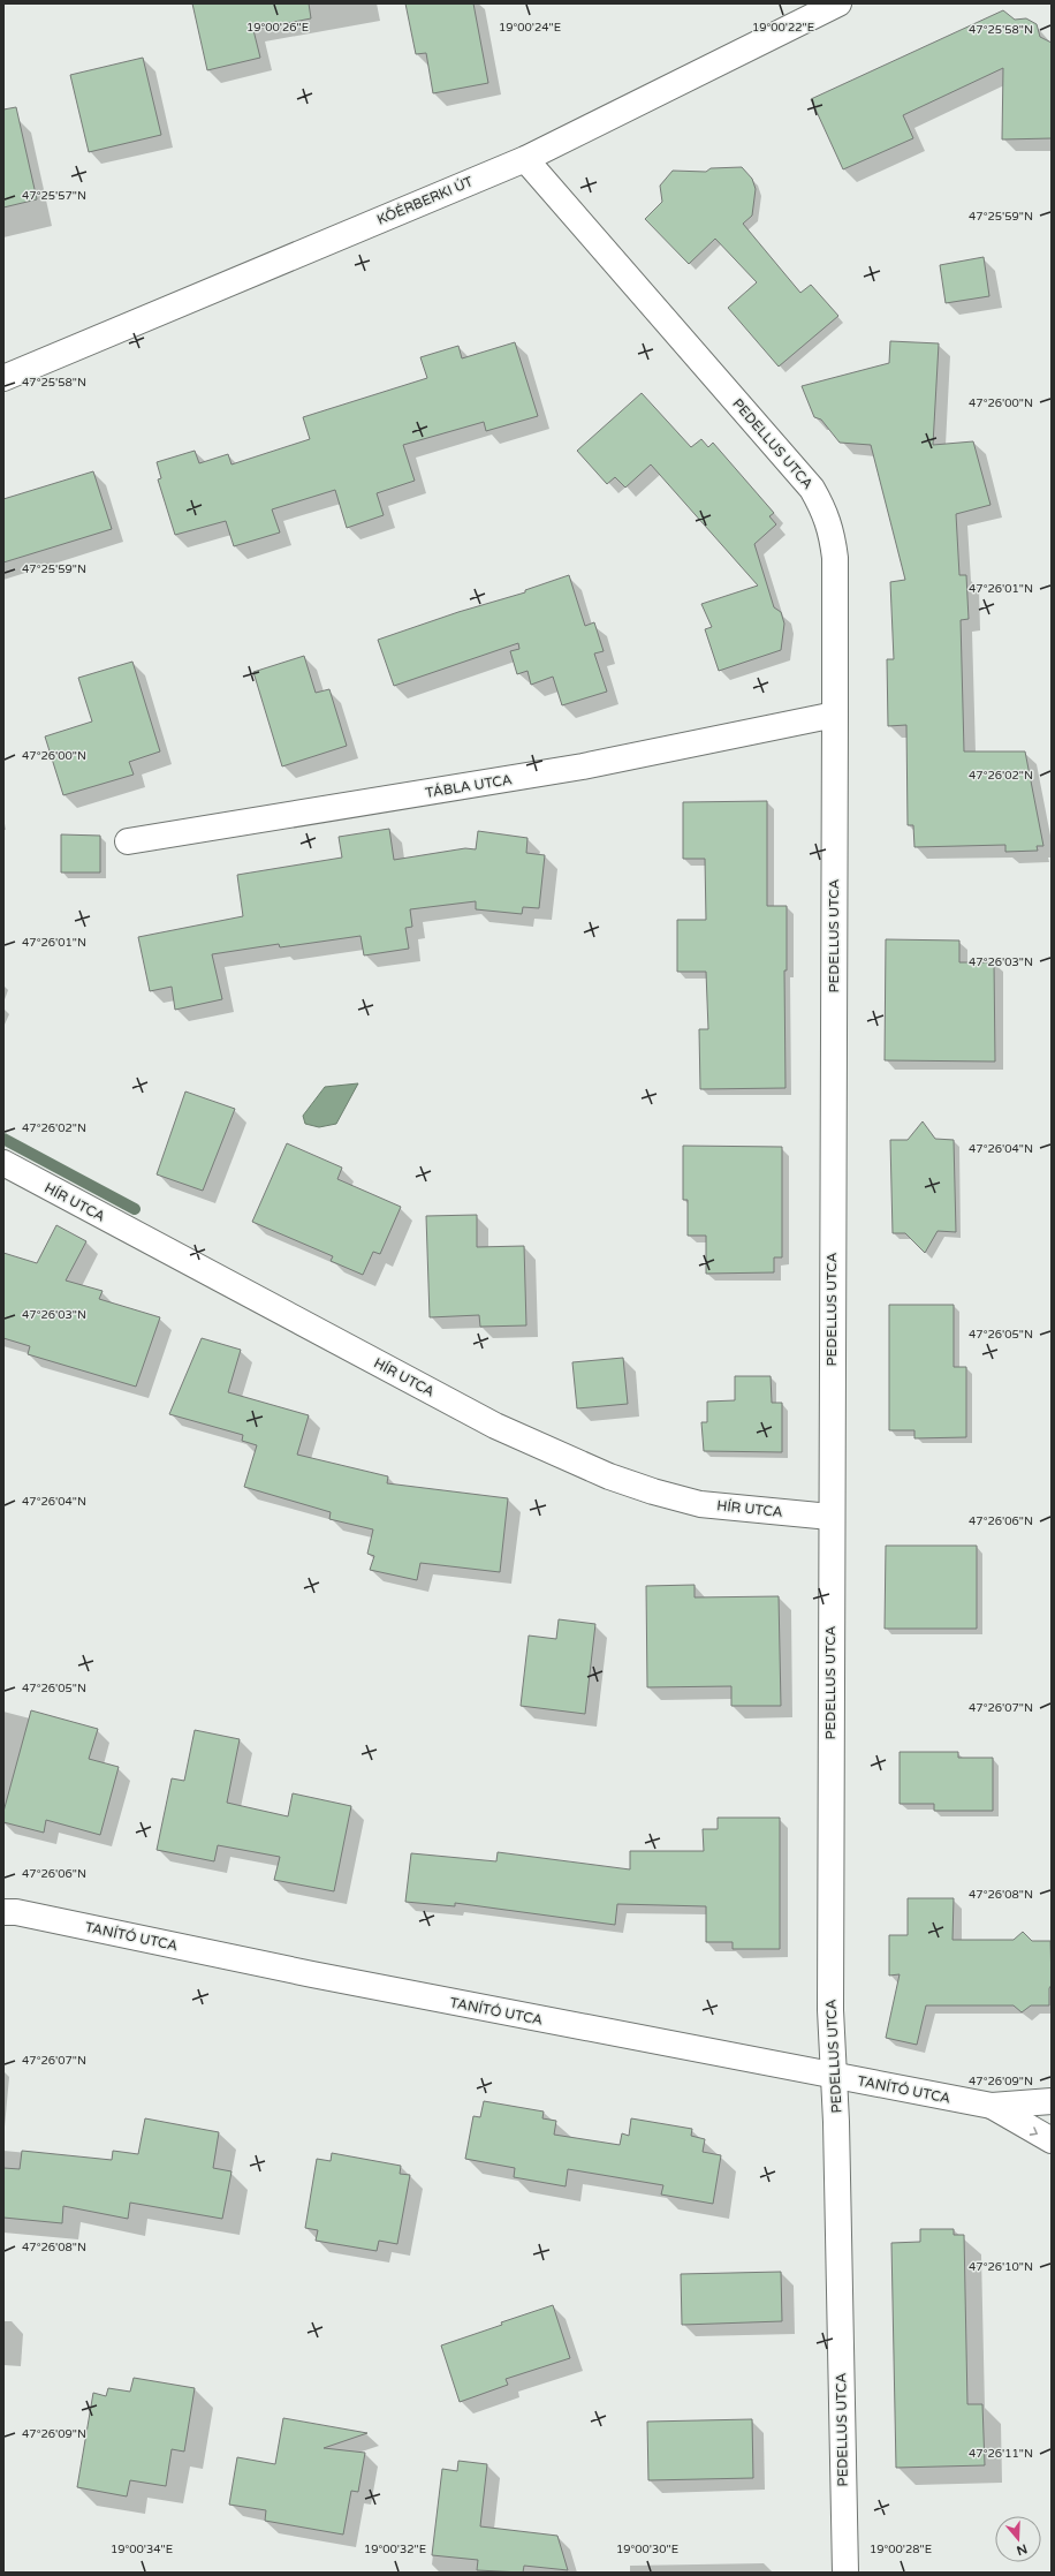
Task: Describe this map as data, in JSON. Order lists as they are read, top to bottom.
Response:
{
  "streets": {
    "street": [
      "KŐÉRBERKI ÚT",
      "PEDELLUS UTCA",
      "TÁBLA UTCA",
      "HÍR UTCA",
      "TANÍTÓ UTCA"
    ]
  },
  "crossings": [
    ["KŐÉRBERKI ÚT", "PEDELLUS UTCA"],
    ["PEDELLUS UTCA", "TÁBLA UTCA"],
    ["PEDELLUS UTCA", "HÍR UTCA"],
    ["PEDELLUS UTCA", "TANÍTÓ UTCA"]
  ],
  "north": "bottom",
  "coordinates": [
    "19°00'26\"E",
    "19°00'24\"E",
    "19°00'22\"E",
    "47°25'58\"N",
    "47°25'57\"N",
    "47°25'59\"N",
    "47°26'00\"N",
    "47°26'01\"N",
    "47°26'02\"N",
    "47°26'03\"N",
    "47°26'04\"N",
    "47°26'05\"N",
    "47°26'06\"N",
    "47°26'07\"N",
    "47°26'08\"N",
    "47°26'09\"N",
    "47°26'10\"N",
    "47°26'11\"N",
    "19°00'34\"E",
    "19°00'32\"E",
    "19°00'30\"E",
    "19°00'28\"E"
  ]
}
